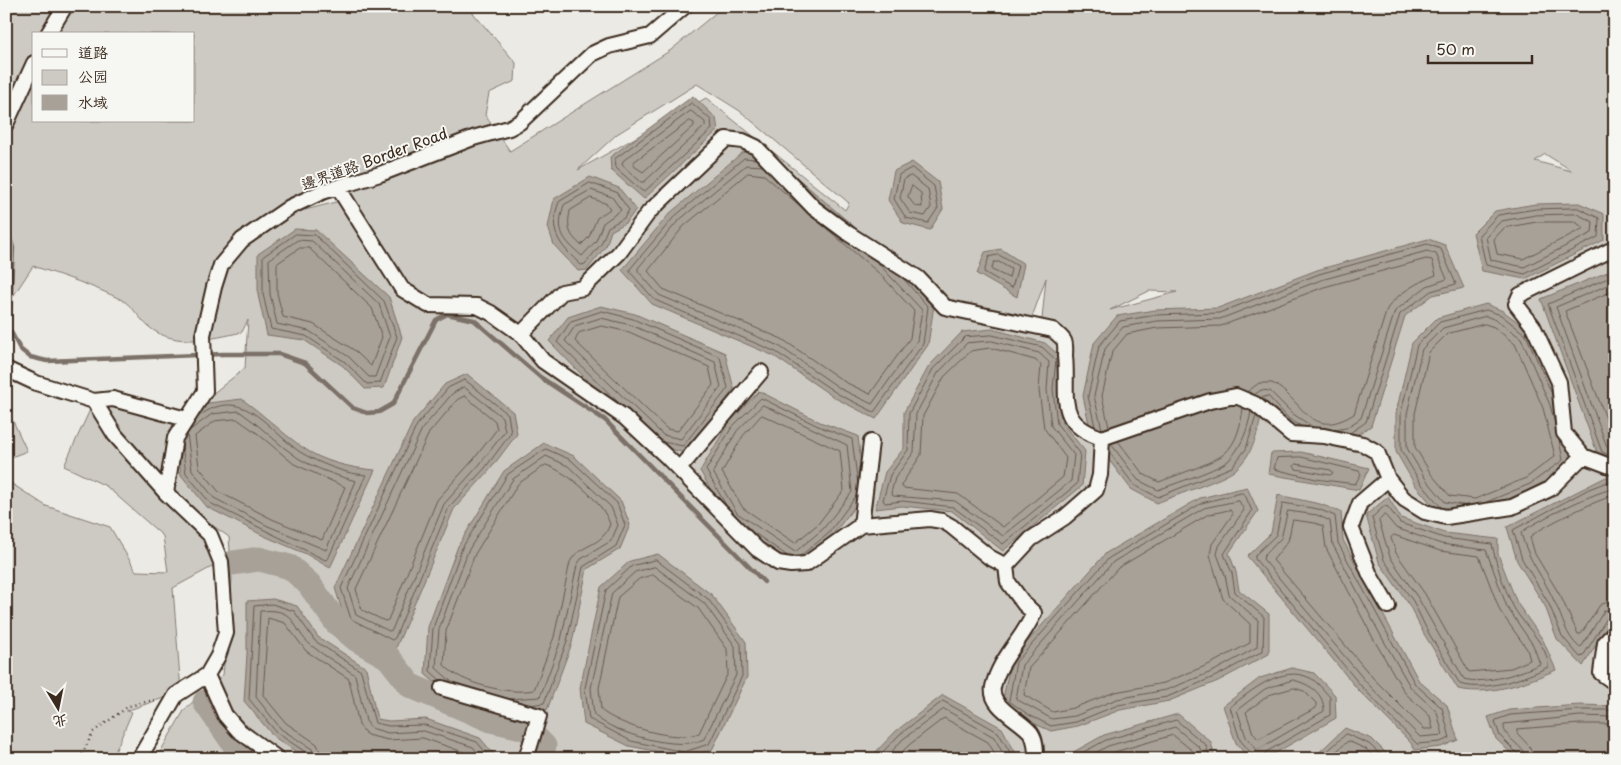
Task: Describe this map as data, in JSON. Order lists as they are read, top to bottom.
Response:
{
  "streets": {
    "street": ["邊界道路 Border Road"]
  },
  "legend": ["道路", "公园", "水域"],
  "scale_bar": "50 m",
  "north": "bottom"
}
